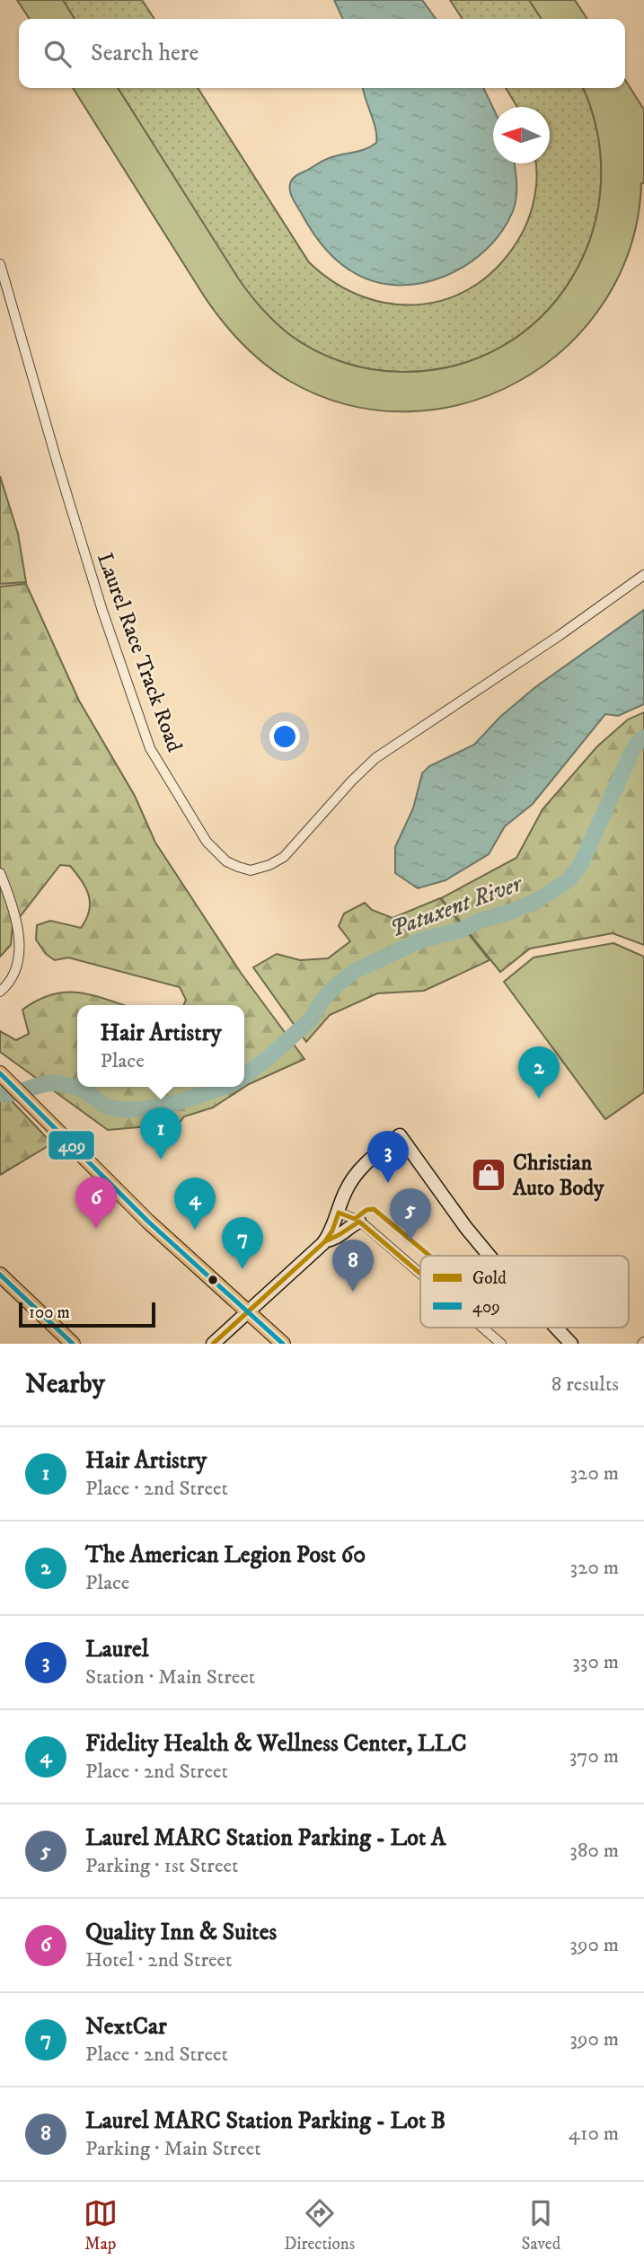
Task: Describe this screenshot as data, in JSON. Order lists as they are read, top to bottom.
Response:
{
  "streets": {
    "street": ["Laurel Race Track Road"]
  },
  "water": ["Patuxent River"],
  "places": {
    "shop": ["Christian Auto Body"]
  },
  "lines": ["transit line 409", "transit line Gold"],
  "legend": ["Gold", "409"],
  "scale_bar": "100 m",
  "north": "left",
  "page": {
    "search": "Search here",
    "popup": ["Hair Artistry", "Place"],
    "pins": [
      "2",
      "1",
      "3",
      "6",
      "4",
      "5",
      "7",
      "8"
    ],
    "scale": "100 m",
    "heading": ["Nearby", "8 results"],
    "list": [
      {
        "mark": "1",
        "name": "Hair Artistry",
        "note": "Place · 2nd Street",
        "value": "320 m"
      },
      {
        "mark": "2",
        "name": "The American Legion Post 60",
        "note": "Place",
        "value": "320 m"
      },
      {
        "mark": "3",
        "name": "Laurel",
        "note": "Station · Main Street",
        "value": "330 m"
      },
      {
        "mark": "4",
        "name": "Fidelity Health & Wellness Center, LLC",
        "note": "Place · 2nd Street",
        "value": "370 m"
      },
      {
        "mark": "5",
        "name": "Laurel MARC Station Parking - Lot A",
        "note": "Parking · 1st Street",
        "value": "380 m"
      },
      {
        "mark": "6",
        "name": "Quality Inn & Suites",
        "note": "Hotel · 2nd Street",
        "value": "390 m"
      },
      {
        "mark": "7",
        "name": "NextCar",
        "note": "Place · 2nd Street",
        "value": "390 m"
      },
      {
        "mark": "8",
        "name": "Laurel MARC Station Parking - Lot B",
        "note": "Parking · Main Street",
        "value": "410 m"
      }
    ],
    "nav": ["Map", "Directions", "Saved"]
  }
}
